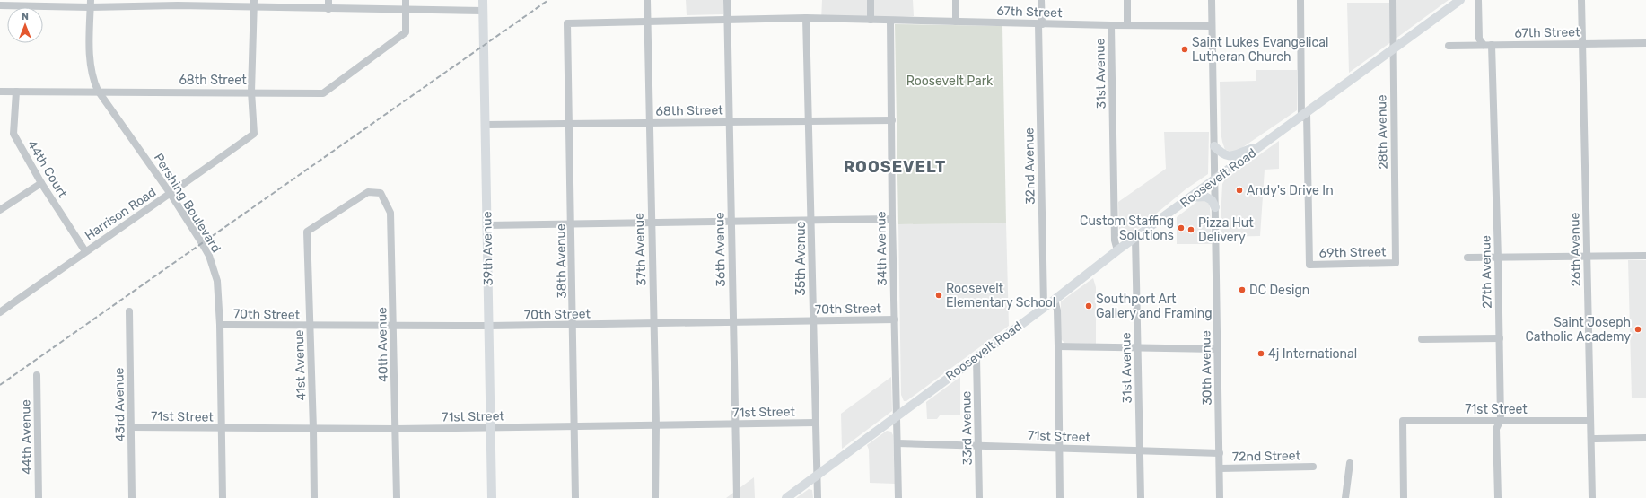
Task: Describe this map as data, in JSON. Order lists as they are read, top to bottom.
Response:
{
  "streets": {
    "main road": ["Roosevelt Road", "39th Avenue"],
    "street": [
      "67th Street",
      "31st Avenue",
      "68th Street",
      "28th Avenue",
      "32nd Avenue",
      "44th Court",
      "Pershing Boulevard",
      "Harrison Road",
      "34th Avenue",
      "37th Avenue",
      "36th Avenue",
      "26th Avenue",
      "69th Street",
      "35th Avenue",
      "38th Avenue",
      "27th Avenue",
      "70th Street",
      "40th Avenue",
      "41st Avenue",
      "30th Avenue",
      "43rd Avenue",
      "71st Street",
      "33rd Avenue",
      "44th Avenue",
      "72nd Street"
    ]
  },
  "crossings": [
    ["67th Street", "31st Avenue"],
    ["67th Street", "32nd Avenue"],
    ["67th Street", "34th Avenue"],
    ["67th Street", "37th Avenue"],
    ["67th Street", "36th Avenue"],
    ["67th Street", "26th Avenue"],
    ["67th Street", "35th Avenue"],
    ["67th Street", "38th Avenue"],
    ["67th Street", "27th Avenue"],
    ["67th Street", "30th Avenue"],
    ["31st Avenue", "Roosevelt Road"],
    ["31st Avenue", "71st Street"],
    ["68th Street", "44th Court"],
    ["68th Street", "Pershing Boulevard"],
    ["68th Street", "Harrison Road"],
    ["68th Street", "39th Avenue"],
    ["68th Street", "34th Avenue"],
    ["68th Street", "37th Avenue"],
    ["68th Street", "36th Avenue"],
    ["68th Street", "35th Avenue"],
    ["68th Street", "38th Avenue"],
    ["28th Avenue", "Roosevelt Road"],
    ["28th Avenue", "69th Street"],
    ["32nd Avenue", "Roosevelt Road"],
    ["44th Court", "Harrison Road"],
    ["Roosevelt Road", "34th Avenue"],
    ["Roosevelt Road", "69th Street"],
    ["Roosevelt Road", "35th Avenue"],
    ["Roosevelt Road", "30th Avenue"],
    ["Roosevelt Road", "33rd Avenue"],
    ["Pershing Boulevard", "Harrison Road"],
    ["Pershing Boulevard", "70th Street"],
    ["Pershing Boulevard", "71st Street"],
    ["39th Avenue", "70th Street"],
    ["39th Avenue", "71st Street"],
    ["34th Avenue", "70th Street"],
    ["34th Avenue", "71st Street"],
    ["37th Avenue", "70th Street"],
    ["37th Avenue", "71st Street"],
    ["36th Avenue", "70th Street"],
    ["36th Avenue", "71st Street"],
    ["26th Avenue", "71st Street"],
    ["35th Avenue", "70th Street"],
    ["35th Avenue", "71st Street"],
    ["38th Avenue", "70th Street"],
    ["38th Avenue", "71st Street"],
    ["27th Avenue", "71st Street"],
    ["70th Street", "40th Avenue"],
    ["70th Street", "41st Avenue"],
    ["40th Avenue", "41st Avenue"],
    ["40th Avenue", "71st Street"],
    ["41st Avenue", "71st Street"],
    ["30th Avenue", "71st Street"],
    ["30th Avenue", "72nd Street"],
    ["43rd Avenue", "71st Street"],
    ["71st Street", "33rd Avenue"]
  ],
  "districts": ["ROOSEVELT"],
  "parks": ["Roosevelt Park"],
  "places": [
    "Saint Lukes Evangelical Lutheran Church",
    "Andy's Drive In",
    "Custom Staffing Solutions",
    "Pizza Hut Delivery",
    "DC Design",
    "Roosevelt Elementary School",
    "Southport Art Gallery and Framing",
    "Saint Joseph Catholic Academy",
    "4j International"
  ],
  "north": "top"
}
